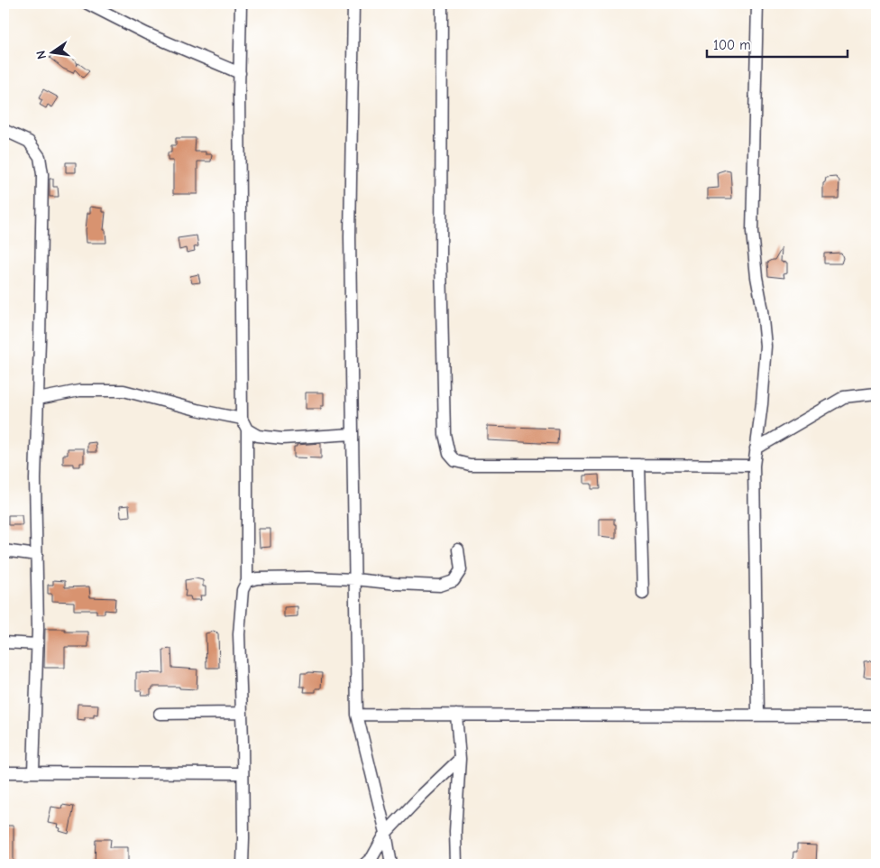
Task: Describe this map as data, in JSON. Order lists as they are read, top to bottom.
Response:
{
  "scale_bar": "100 m",
  "north": "left"
}
